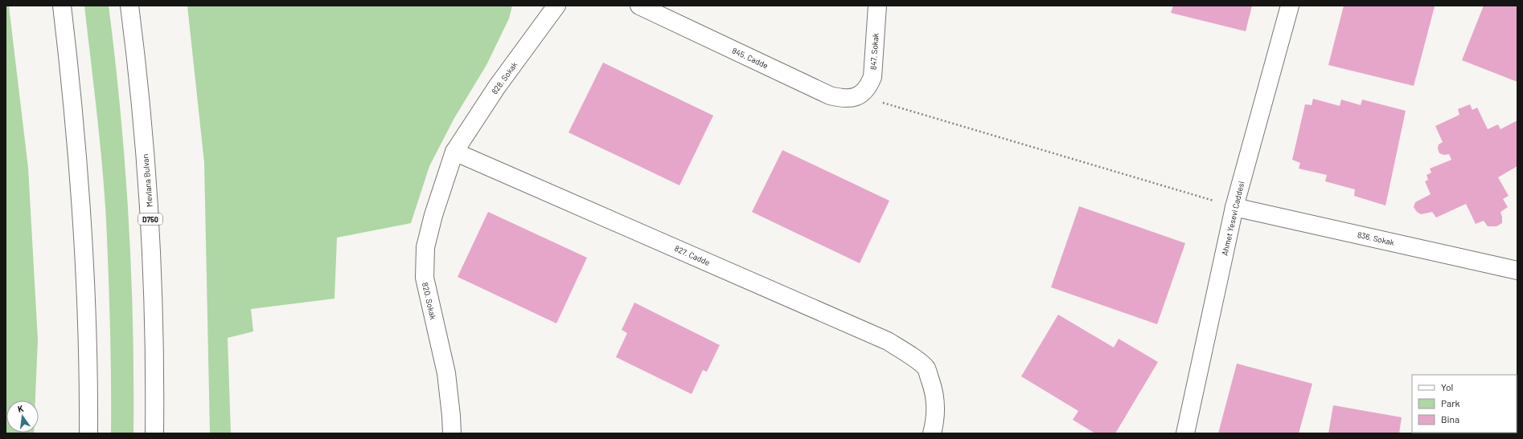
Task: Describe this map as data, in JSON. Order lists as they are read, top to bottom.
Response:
{
  "streets": {
    "main road": [
      "847. Sokak",
      "845. Cadde",
      "828. Sokak",
      "Mevlana Bulvarı",
      "Ahmet Yesevi Caddesi",
      "D750",
      "836. Sokak",
      "827. Cadde",
      "820. Sokak"
    ]
  },
  "crossings": [
    ["847. Sokak", "845. Cadde"],
    ["828. Sokak", "827. Cadde"],
    ["828. Sokak", "820. Sokak"],
    ["Ahmet Yesevi Caddesi", "836. Sokak"],
    ["827. Cadde", "820. Sokak"]
  ],
  "legend": ["Yol", "Park", "Bina"],
  "north": "top"
}
